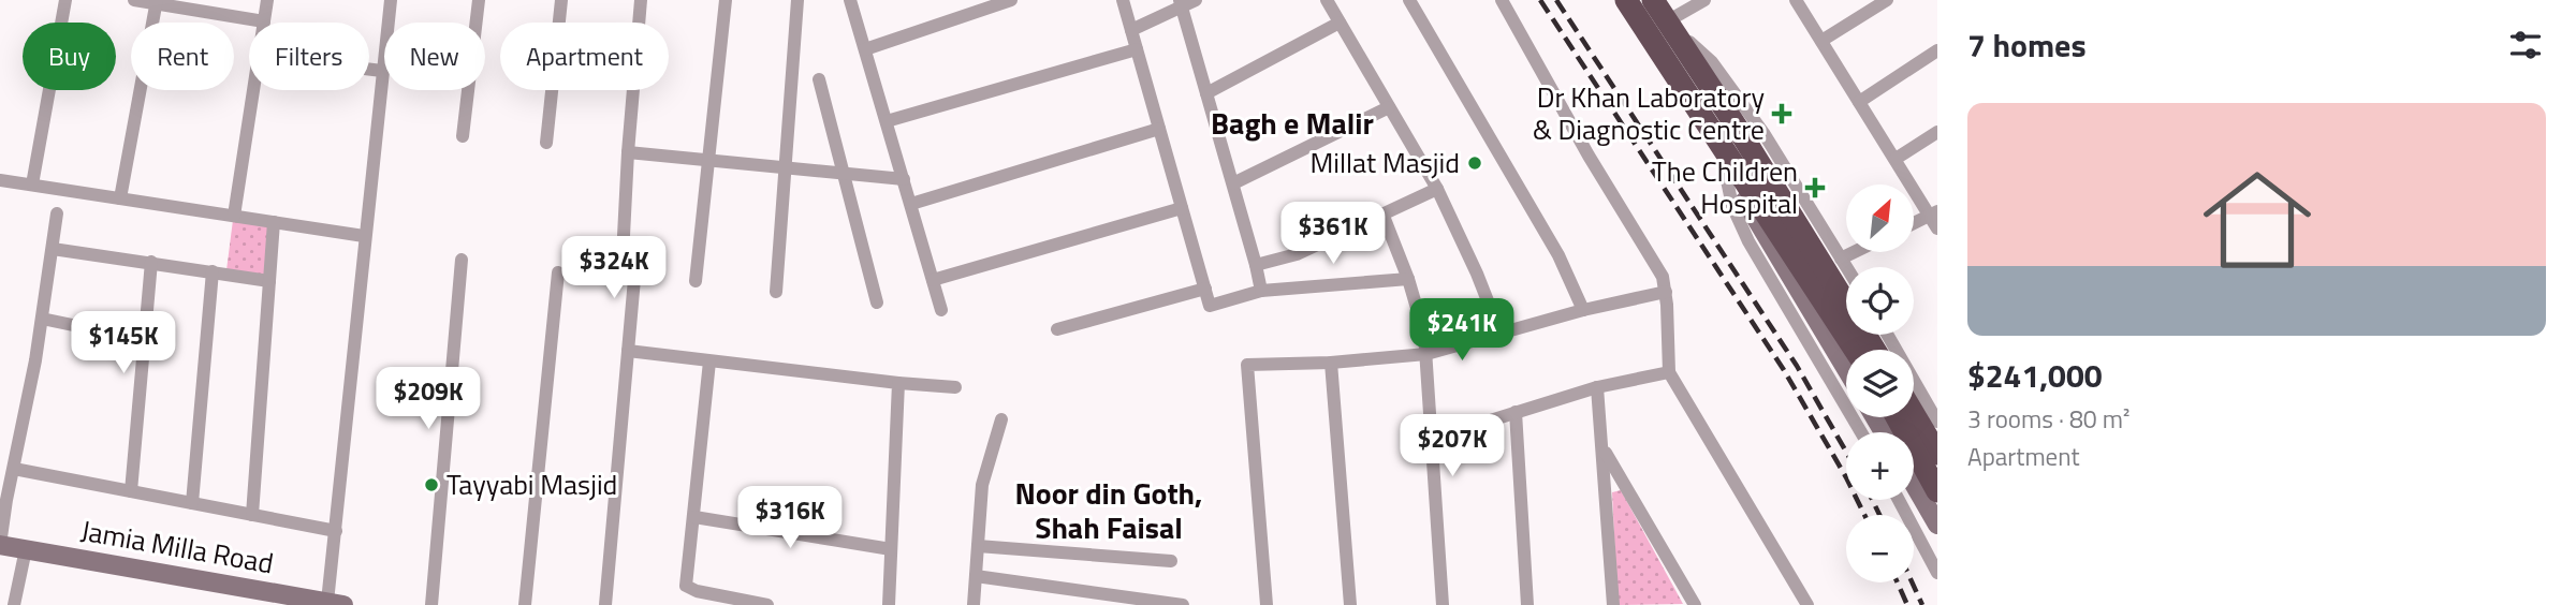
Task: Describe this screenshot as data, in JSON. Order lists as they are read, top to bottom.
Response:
{
  "streets": {
    "main road": ["Jamia Milla Road"]
  },
  "districts": ["Bagh e Malir", "Noor din Goth, Shah Faisal"],
  "places": {
    "health": ["Dr Khan Laboratory & Diagnostic Centre", "The Children Hospital"],
    "other": ["Millat Masjid", "Tayyabi Masjid"]
  },
  "north": "top right",
  "page": {
    "heading": "7 homes",
    "chip": [
      "Buy",
      "Rent",
      "Filters",
      "New",
      "Apartment"
    ],
    "list": [
      {
        "name": "$241,000",
        "note": "3 rooms · 80 m² · Apartment"
      }
    ],
    "map_buttons": ["+", "−"],
    "price": [
      "$361K",
      "$324K",
      "$241K",
      "$145K",
      "$209K",
      "$207K",
      "$316K"
    ]
  }
}
